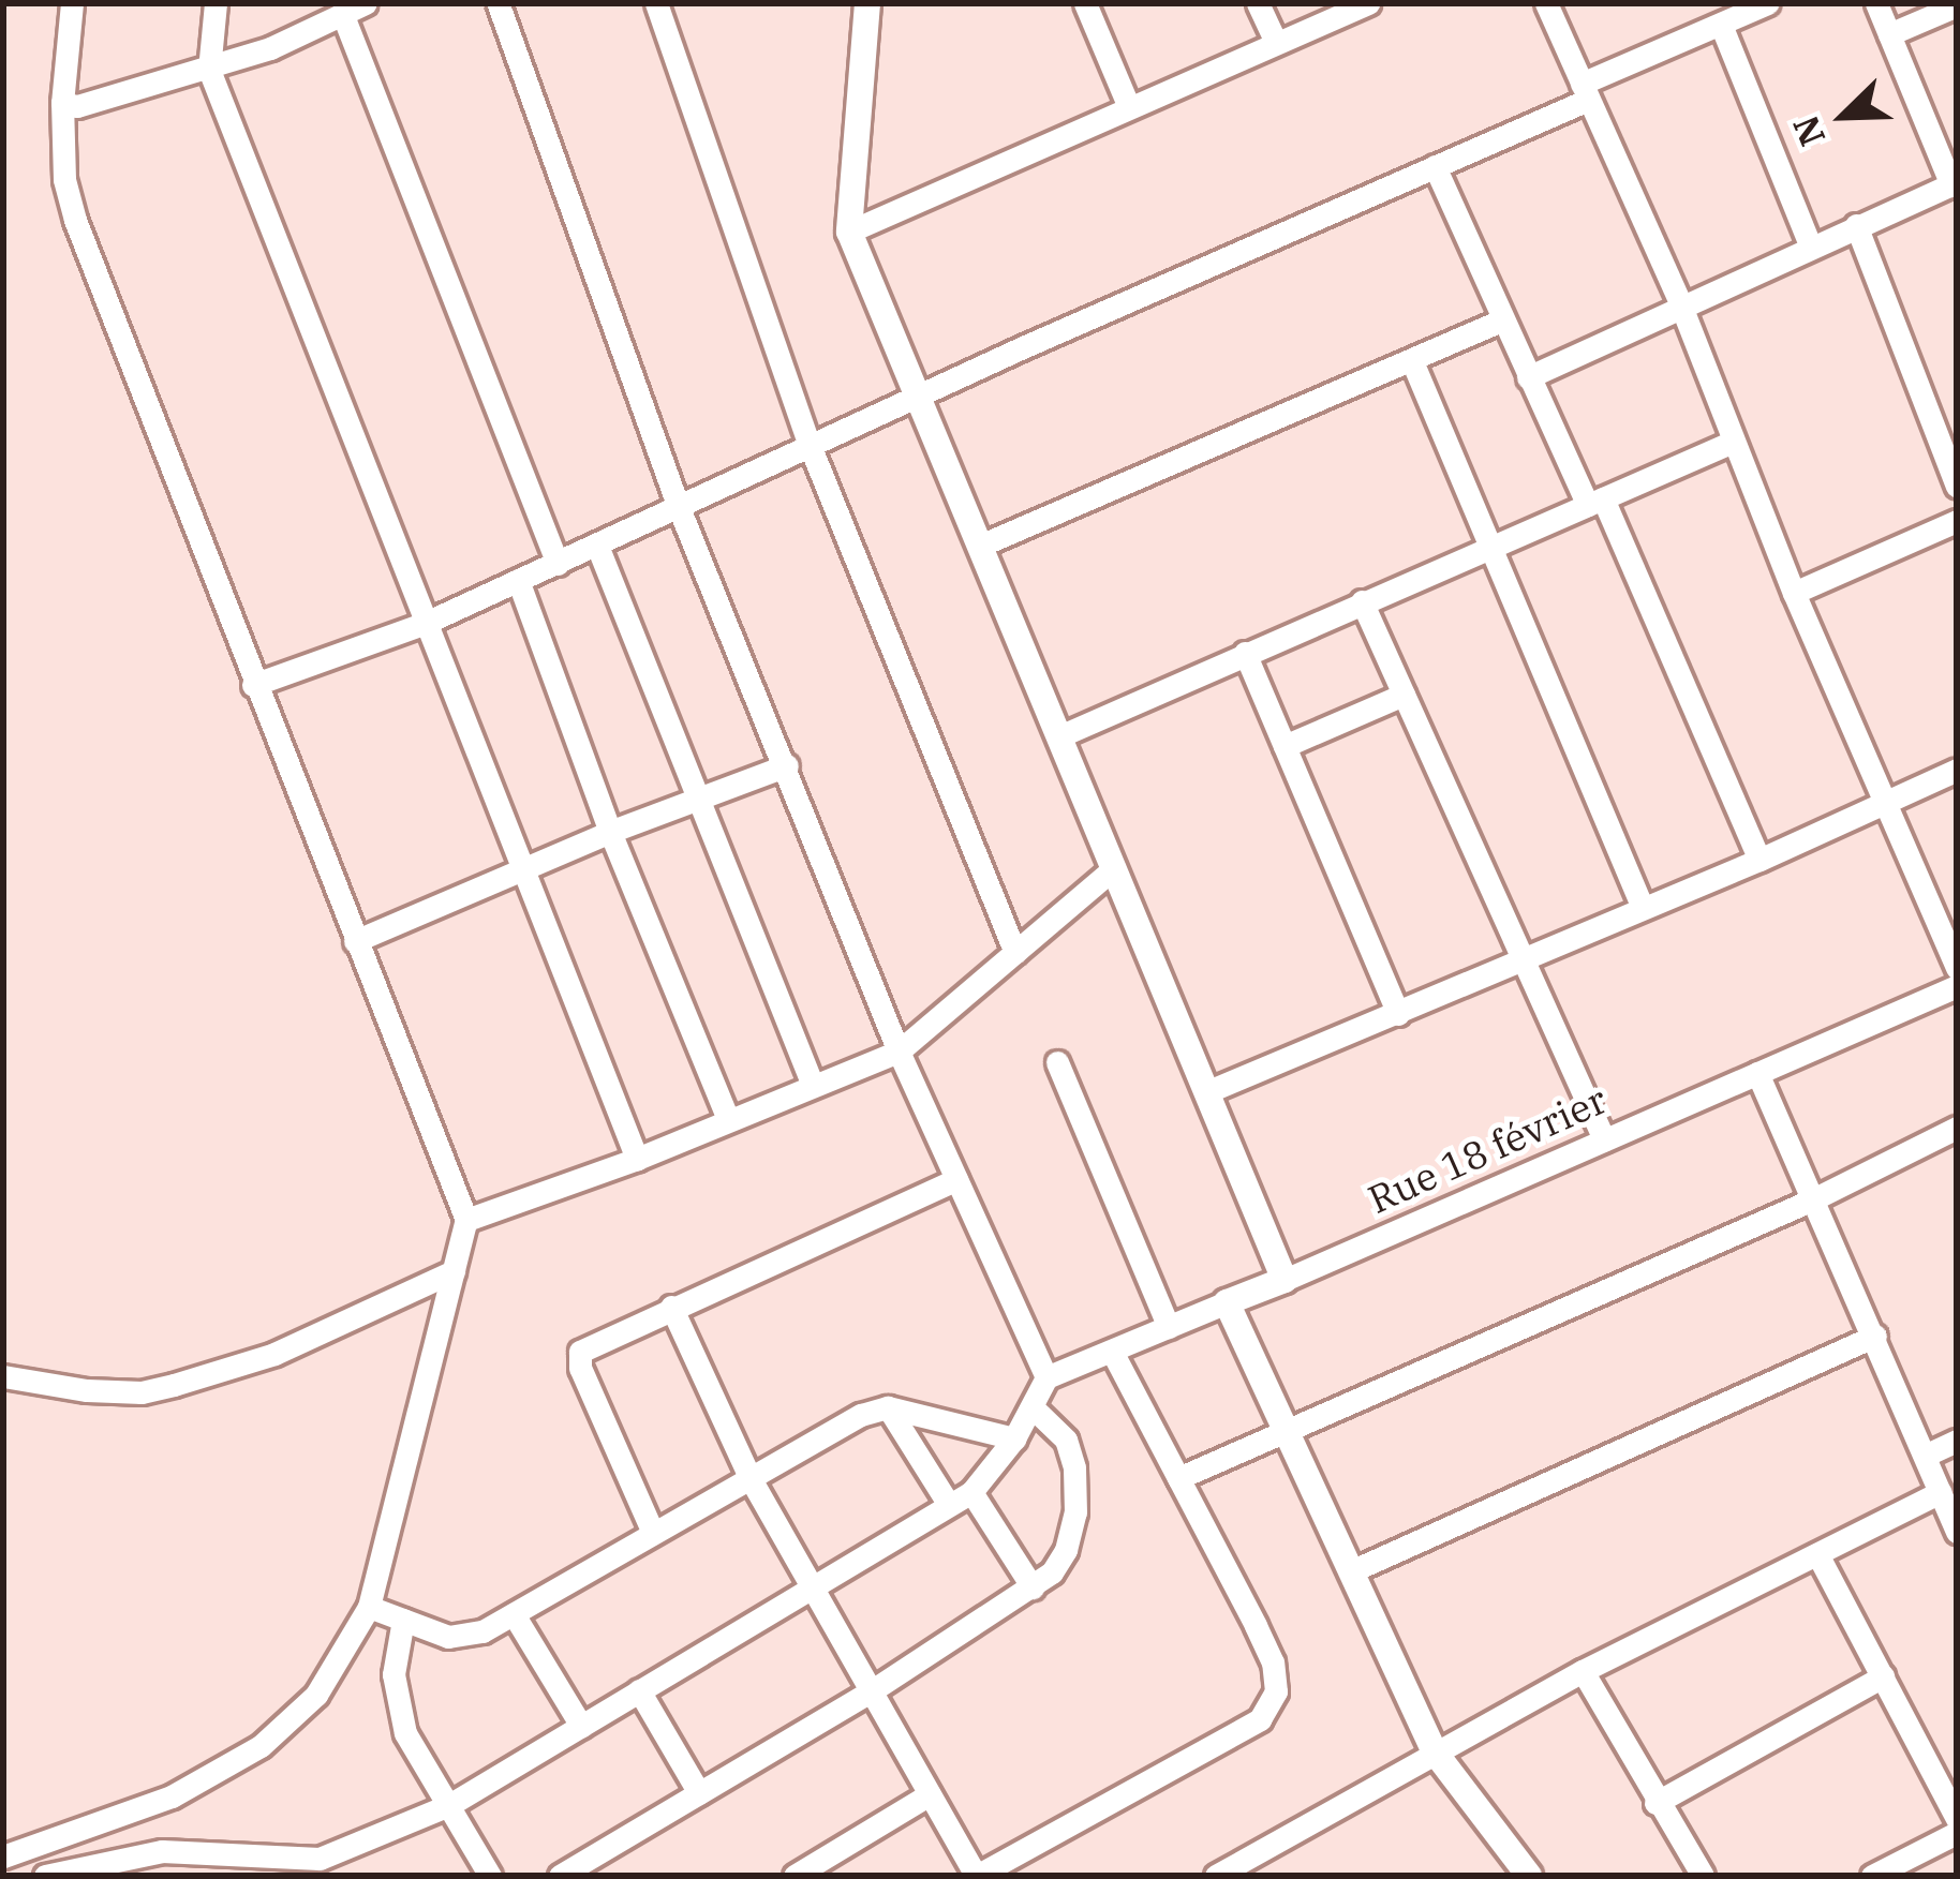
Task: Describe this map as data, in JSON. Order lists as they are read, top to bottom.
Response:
{
  "streets": {
    "street": ["Rue 18 février"]
  },
  "north": "bottom left"
}
